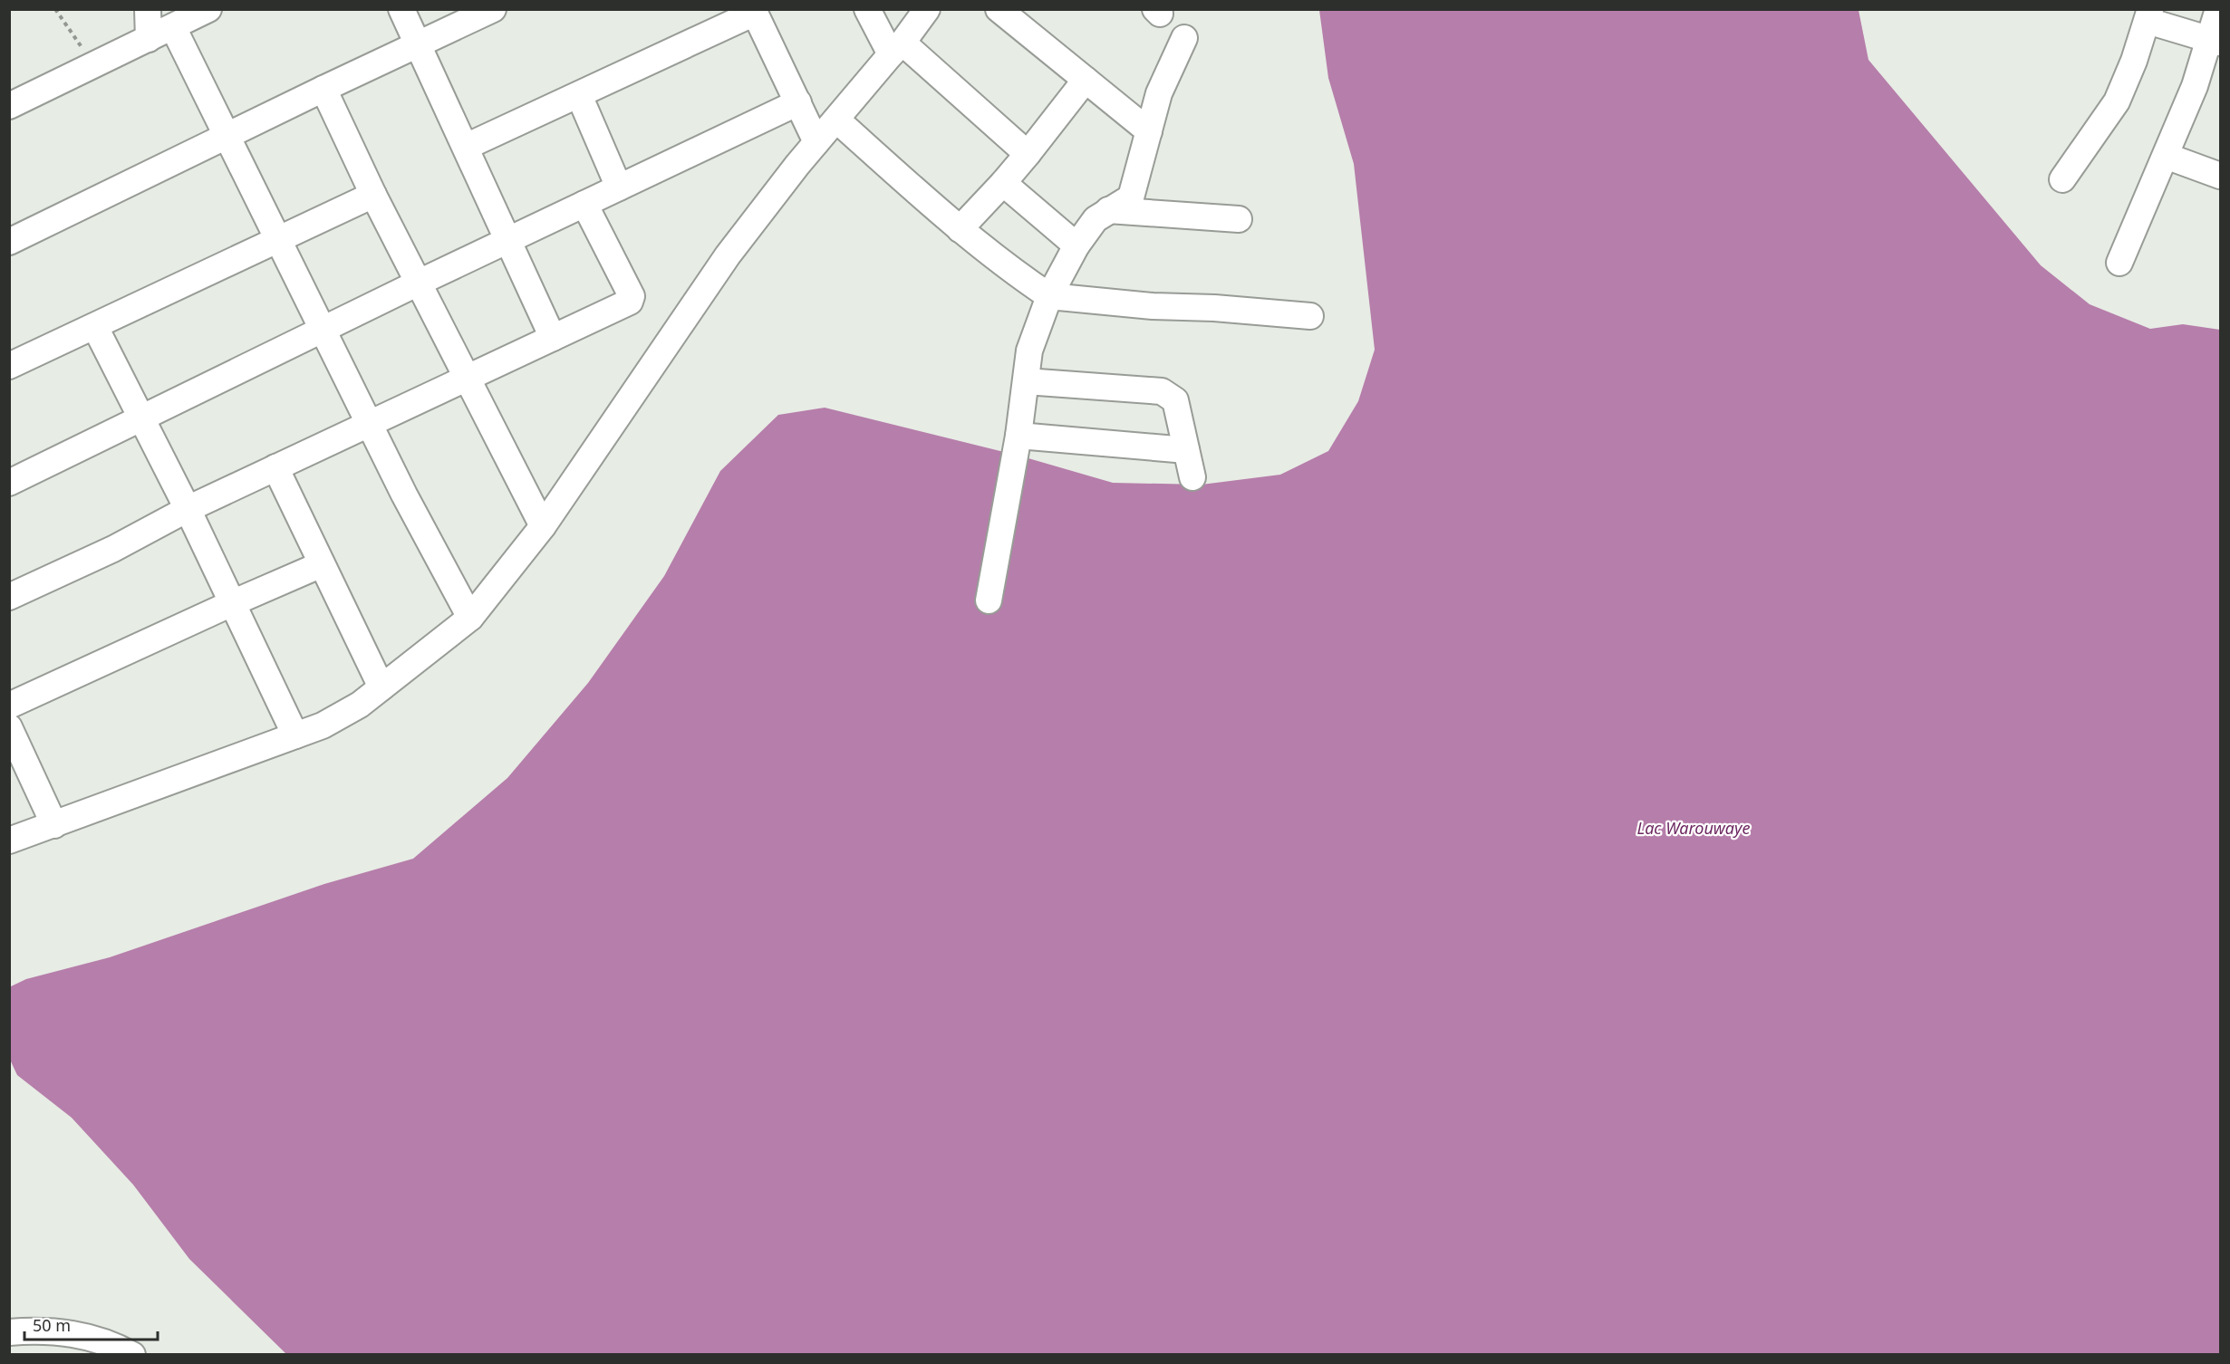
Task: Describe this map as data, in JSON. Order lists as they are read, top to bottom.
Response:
{
  "water": ["Lac Warouwaye"],
  "scale_bar": "50 m"
}
